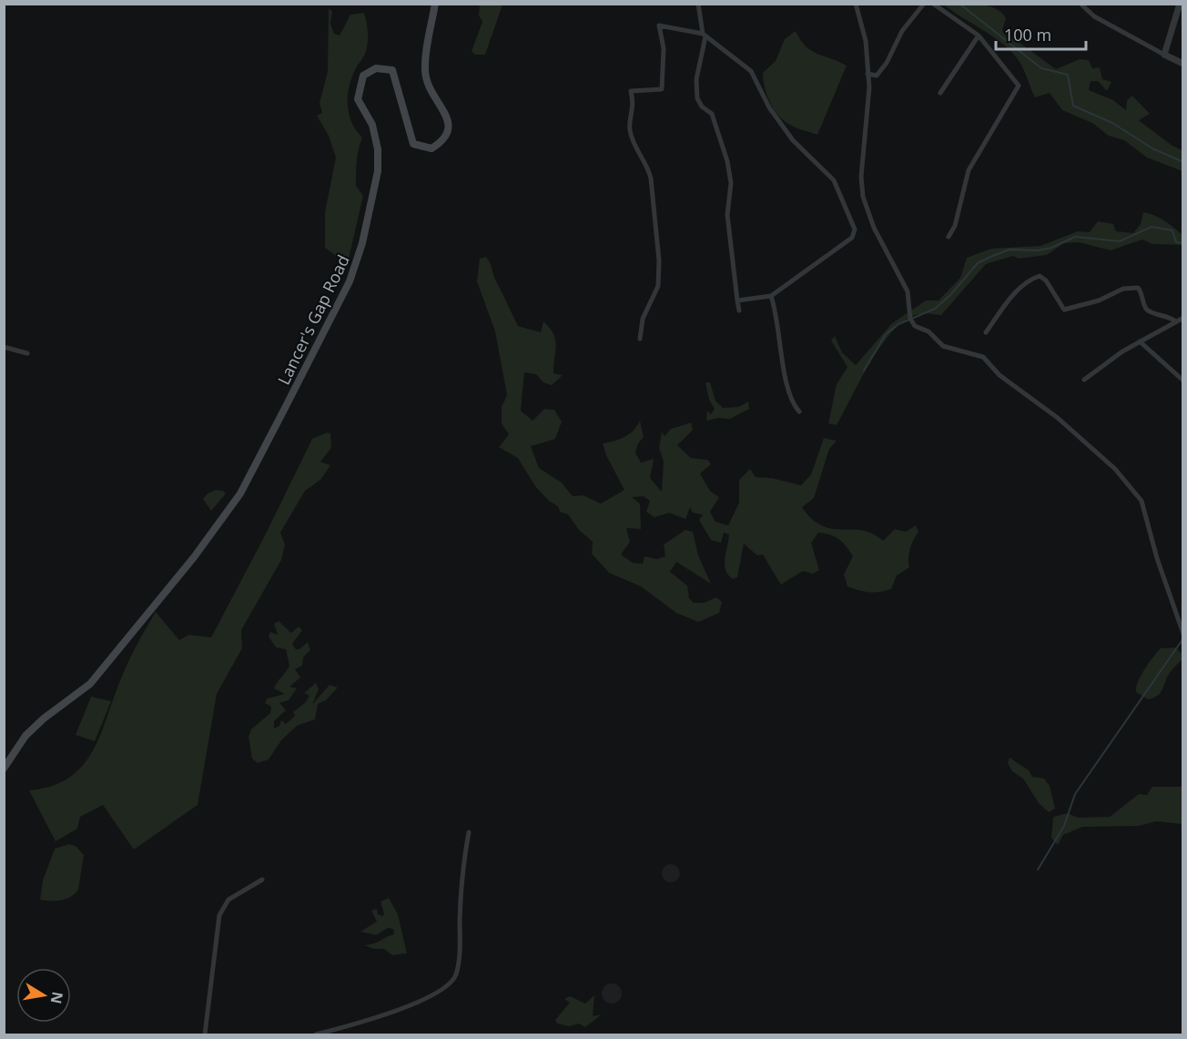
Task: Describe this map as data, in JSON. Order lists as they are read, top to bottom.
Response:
{
  "streets": {
    "main road": ["Lancer's Gap Road"]
  },
  "scale_bar": "100 m",
  "north": "right"
}
